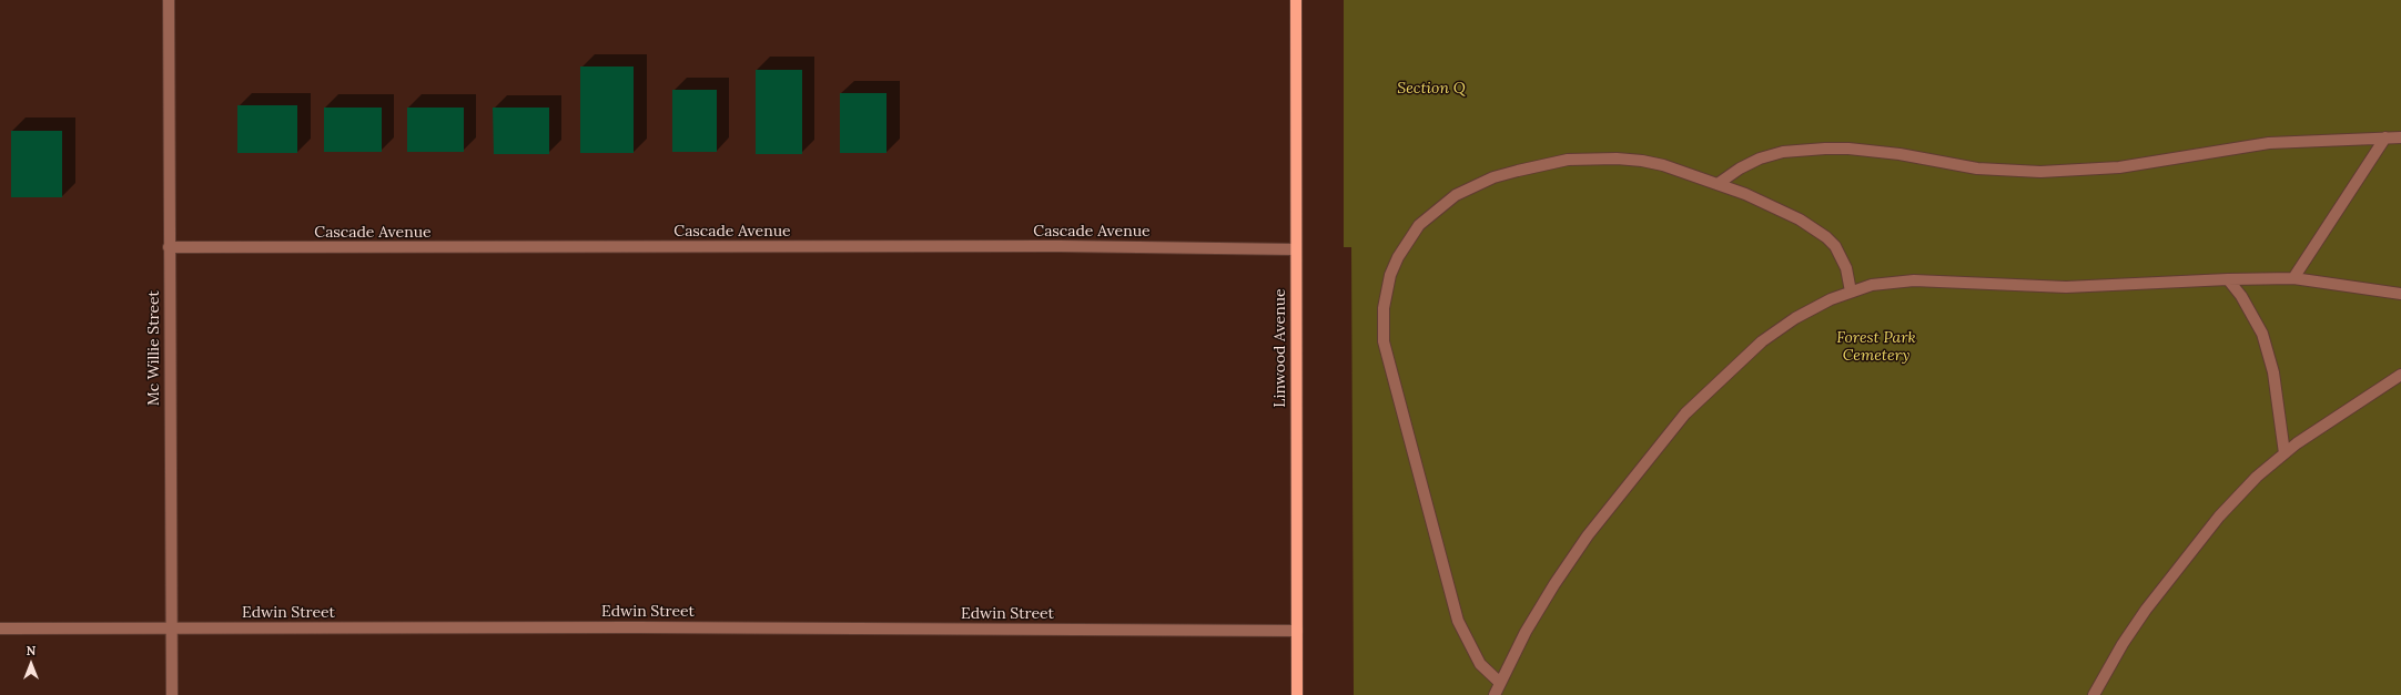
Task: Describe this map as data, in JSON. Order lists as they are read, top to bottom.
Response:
{
  "streets": {
    "main road": ["Linwood Avenue"],
    "street": ["Cascade Avenue", "Mc Willie Street", "Edwin Street"]
  },
  "crossings": [
    ["Cascade Avenue", "Mc Willie Street"],
    ["Cascade Avenue", "Linwood Avenue"],
    ["Mc Willie Street", "Edwin Street"],
    ["Linwood Avenue", "Edwin Street"]
  ],
  "parks": ["Section Q", "Forest Park Cemetery"],
  "north": "top"
}
